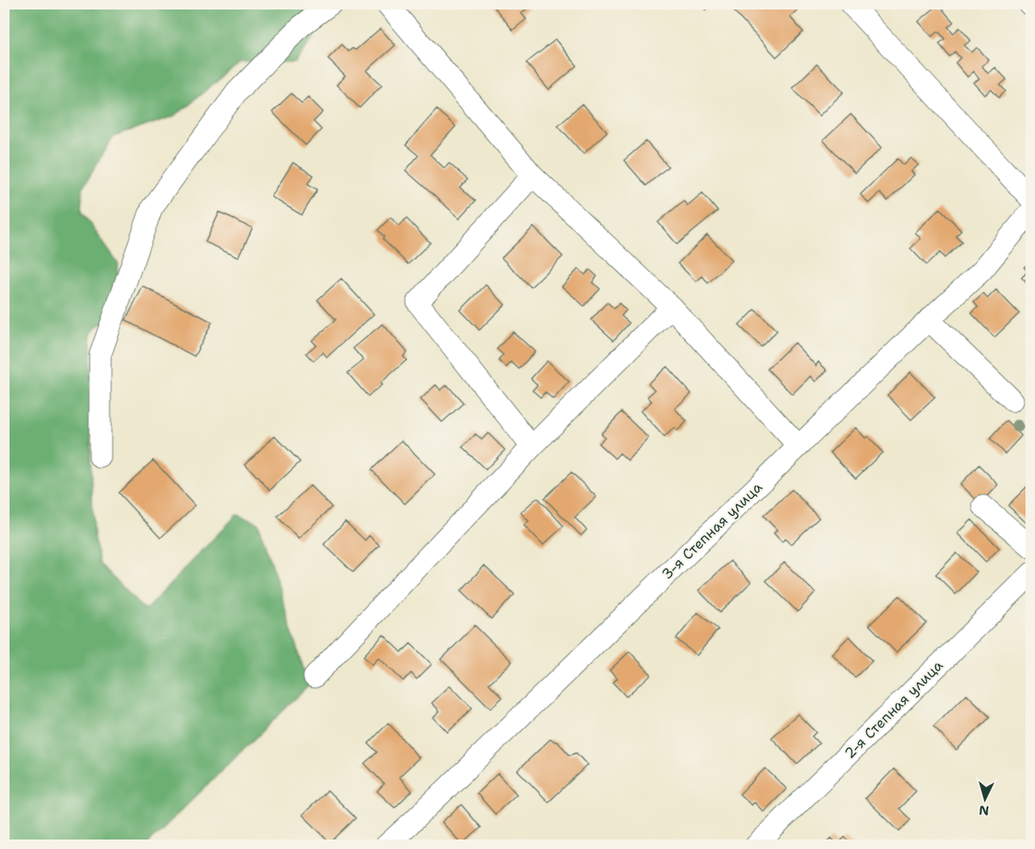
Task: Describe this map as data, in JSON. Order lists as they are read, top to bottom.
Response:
{
  "streets": {
    "street": ["3-я Степная улица", "2-я Степная улица"]
  },
  "north": "bottom"
}
